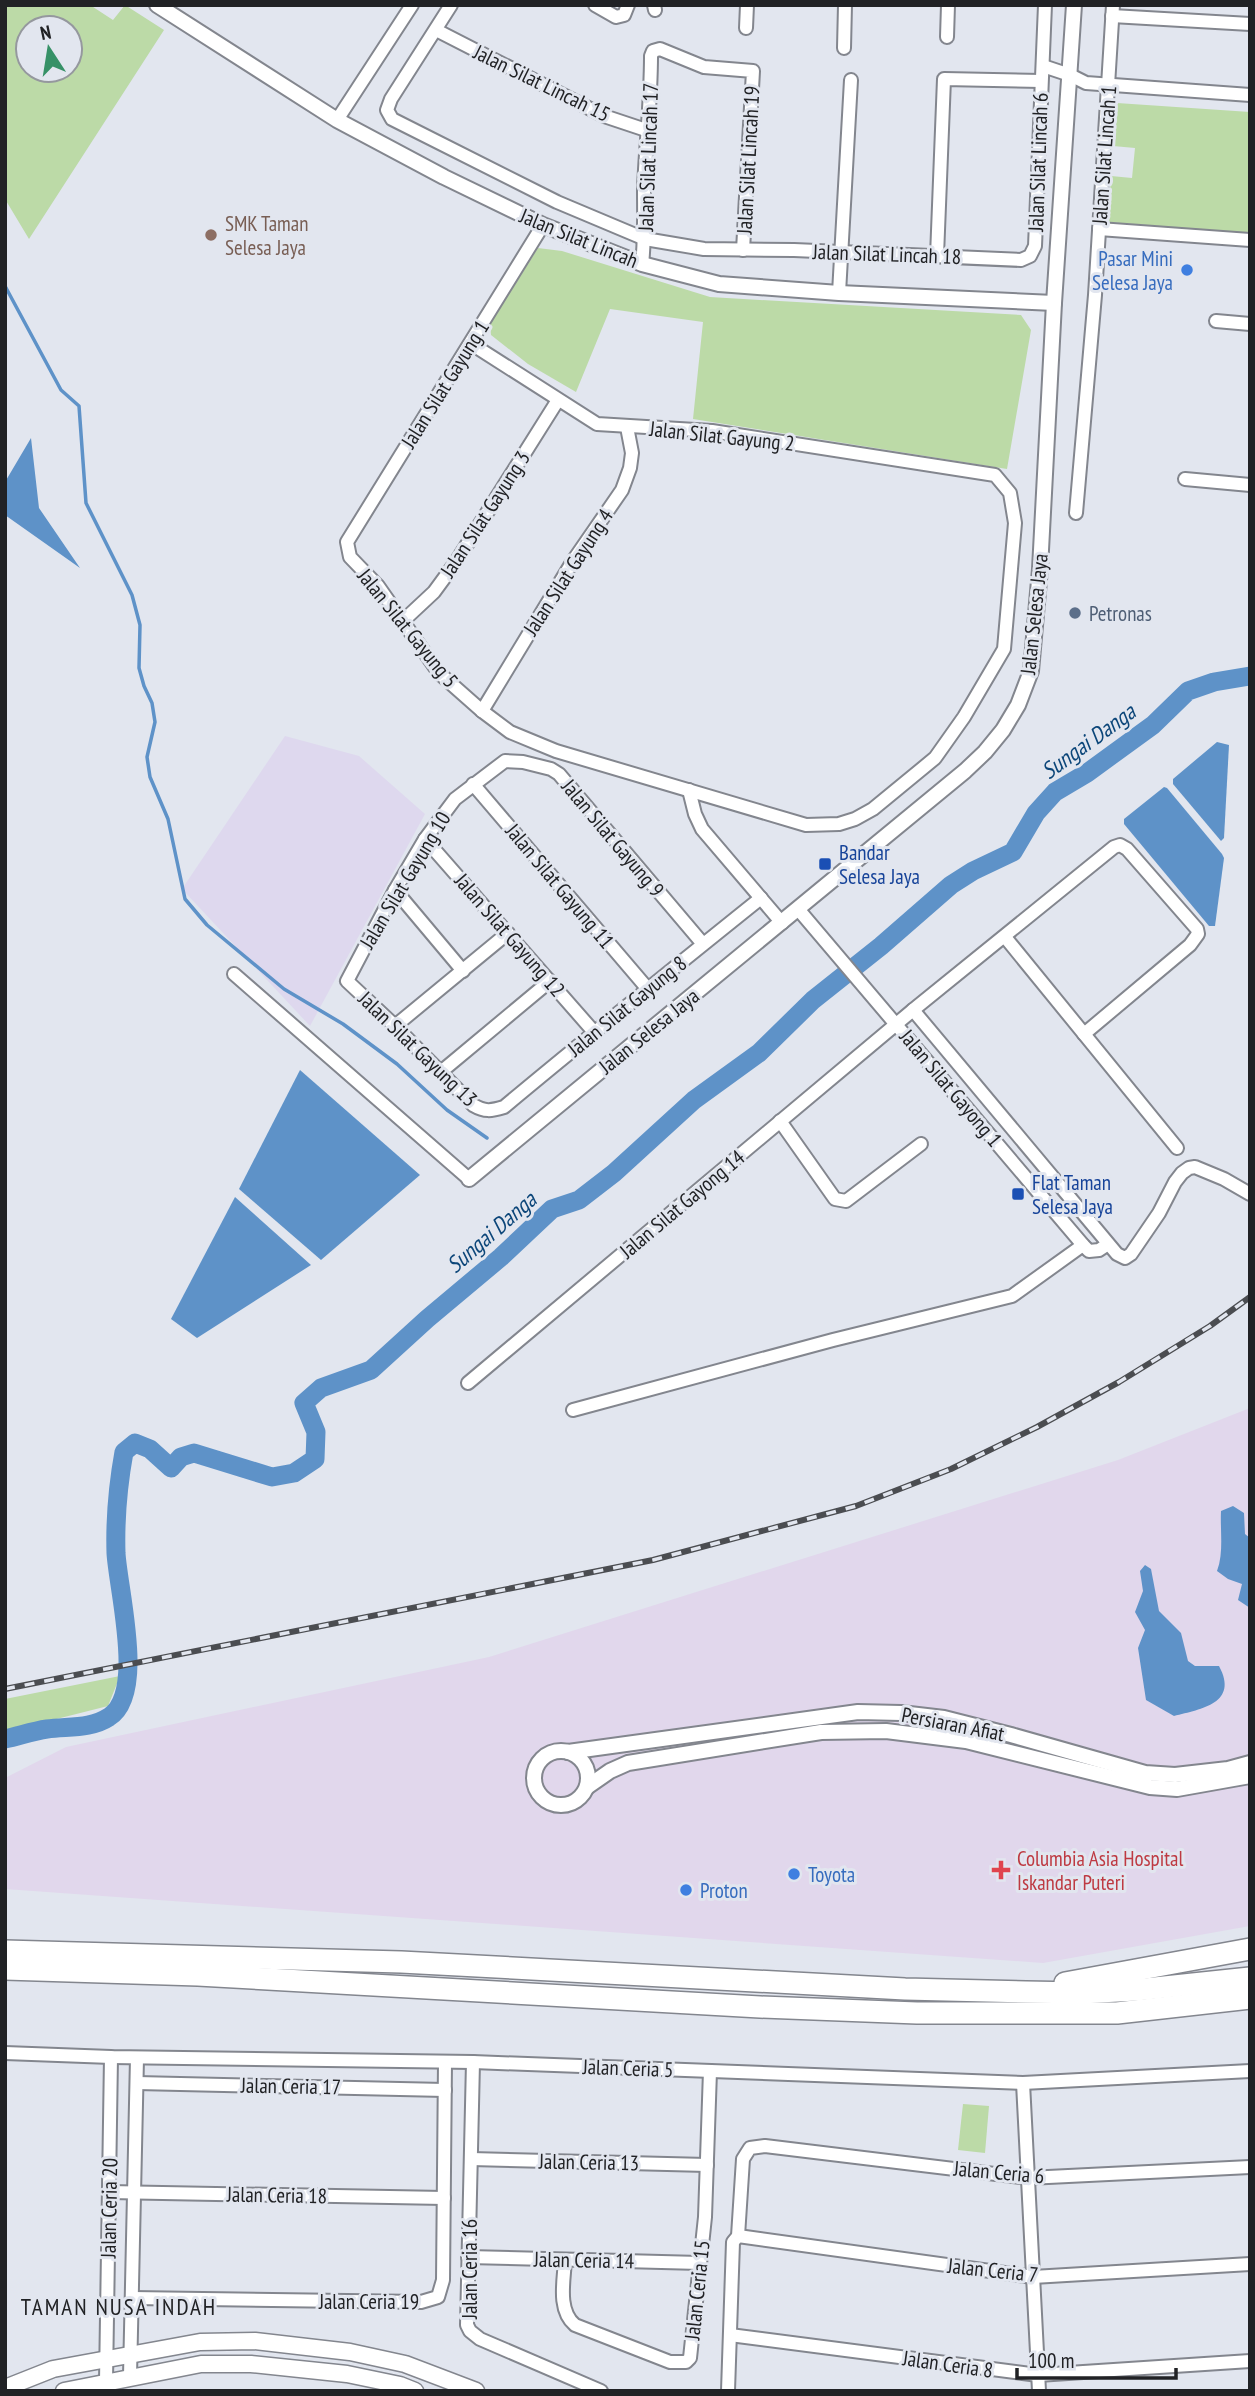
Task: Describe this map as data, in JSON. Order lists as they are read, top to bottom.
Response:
{
  "streets": {
    "street": [
      "Jalan Silat Lincah 15",
      "Jalan Silat Lincah 1",
      "Jalan Silat Lincah 17",
      "Jalan Silat Lincah 19",
      "Jalan Silat Lincah 6",
      "Jalan Silat Lincah",
      "Jalan Silat Lincah 18",
      "Jalan Silat Gayung 1",
      "Jalan Silat Gayung 2",
      "Jalan Silat Gayung 3",
      "Jalan Silat Gayung 4",
      "Jalan Selesa Jaya",
      "Jalan Silat Gayung 5",
      "Jalan Silat Gayung 9",
      "Jalan Silat Gayung 10",
      "Jalan Silat Gayung 11",
      "Jalan Silat Gayung 12",
      "Jalan Silat Gayung 8",
      "Jalan Silat Gayung 13",
      "Jalan Silat Gayong 1",
      "Jalan Silat Gayong 14",
      "Persiaran Afiat",
      "Jalan Ceria 5",
      "Jalan Ceria 17",
      "Jalan Ceria 13",
      "Jalan Ceria 6",
      "Jalan Ceria 18",
      "Jalan Ceria 20",
      "Jalan Ceria 14",
      "Jalan Ceria 16",
      "Jalan Ceria 7",
      "Jalan Ceria 15",
      "Jalan Ceria 19",
      "Jalan Ceria 8"
    ]
  },
  "crossings": [
    ["Jalan Silat Lincah 15", "Jalan Silat Lincah 17"],
    ["Jalan Silat Lincah 15", "Jalan Silat Lincah 18"],
    ["Jalan Silat Lincah 1", "Jalan Silat Lincah 6"],
    ["Jalan Silat Lincah 17", "Jalan Silat Lincah 19"],
    ["Jalan Silat Lincah 17", "Jalan Silat Lincah"],
    ["Jalan Silat Lincah 17", "Jalan Silat Lincah 18"],
    ["Jalan Silat Lincah 19", "Jalan Silat Lincah 18"],
    ["Jalan Silat Lincah 6", "Jalan Silat Lincah 18"],
    ["Jalan Silat Lincah 6", "Jalan Selesa Jaya"],
    ["Jalan Silat Lincah", "Jalan Silat Gayung 1"],
    ["Jalan Silat Lincah", "Jalan Selesa Jaya"],
    ["Jalan Silat Gayung 1", "Jalan Silat Gayung 2"],
    ["Jalan Silat Gayung 1", "Jalan Silat Gayung 5"],
    ["Jalan Silat Gayung 2", "Jalan Silat Gayung 3"],
    ["Jalan Silat Gayung 2", "Jalan Silat Gayung 4"],
    ["Jalan Silat Gayung 2", "Jalan Silat Gayung 5"],
    ["Jalan Silat Gayung 3", "Jalan Silat Gayung 5"],
    ["Jalan Silat Gayung 4", "Jalan Silat Gayung 5"],
    ["Jalan Selesa Jaya", "Jalan Silat Gayong 1"],
    ["Jalan Silat Gayung 9", "Jalan Silat Gayung 10"],
    ["Jalan Silat Gayung 9", "Jalan Silat Gayung 8"],
    ["Jalan Silat Gayung 10", "Jalan Silat Gayung 11"],
    ["Jalan Silat Gayung 10", "Jalan Silat Gayung 12"],
    ["Jalan Silat Gayung 10", "Jalan Silat Gayung 13"],
    ["Jalan Silat Gayung 11", "Jalan Silat Gayung 8"],
    ["Jalan Silat Gayung 12", "Jalan Silat Gayung 8"],
    ["Jalan Silat Gayung 8", "Jalan Silat Gayung 13"],
    ["Jalan Silat Gayong 1", "Jalan Silat Gayong 14"],
    ["Jalan Ceria 5", "Jalan Ceria 20"],
    ["Jalan Ceria 5", "Jalan Ceria 16"],
    ["Jalan Ceria 5", "Jalan Ceria 15"],
    ["Jalan Ceria 5", "Jalan Ceria 19"],
    ["Jalan Ceria 17", "Jalan Ceria 20"],
    ["Jalan Ceria 17", "Jalan Ceria 19"],
    ["Jalan Ceria 13", "Jalan Ceria 16"],
    ["Jalan Ceria 13", "Jalan Ceria 15"],
    ["Jalan Ceria 6", "Jalan Ceria 7"],
    ["Jalan Ceria 18", "Jalan Ceria 20"],
    ["Jalan Ceria 18", "Jalan Ceria 19"],
    ["Jalan Ceria 20", "Jalan Ceria 19"],
    ["Jalan Ceria 14", "Jalan Ceria 16"],
    ["Jalan Ceria 14", "Jalan Ceria 15"]
  ],
  "districts": ["TAMAN NUSA INDAH"],
  "water": ["Sungai Danga"],
  "places": {
    "other": [
      "SMK Taman Selesa Jaya",
      "Pasar Mini Selesa Jaya",
      "Petronas",
      "Toyota",
      "Proton"
    ],
    "transit": ["Bandar Selesa Jaya", "Flat Taman Selesa Jaya"],
    "health": ["Columbia Asia Hospital Iskandar Puteri"]
  },
  "scale_bar": "100 m",
  "north": "top"
}
